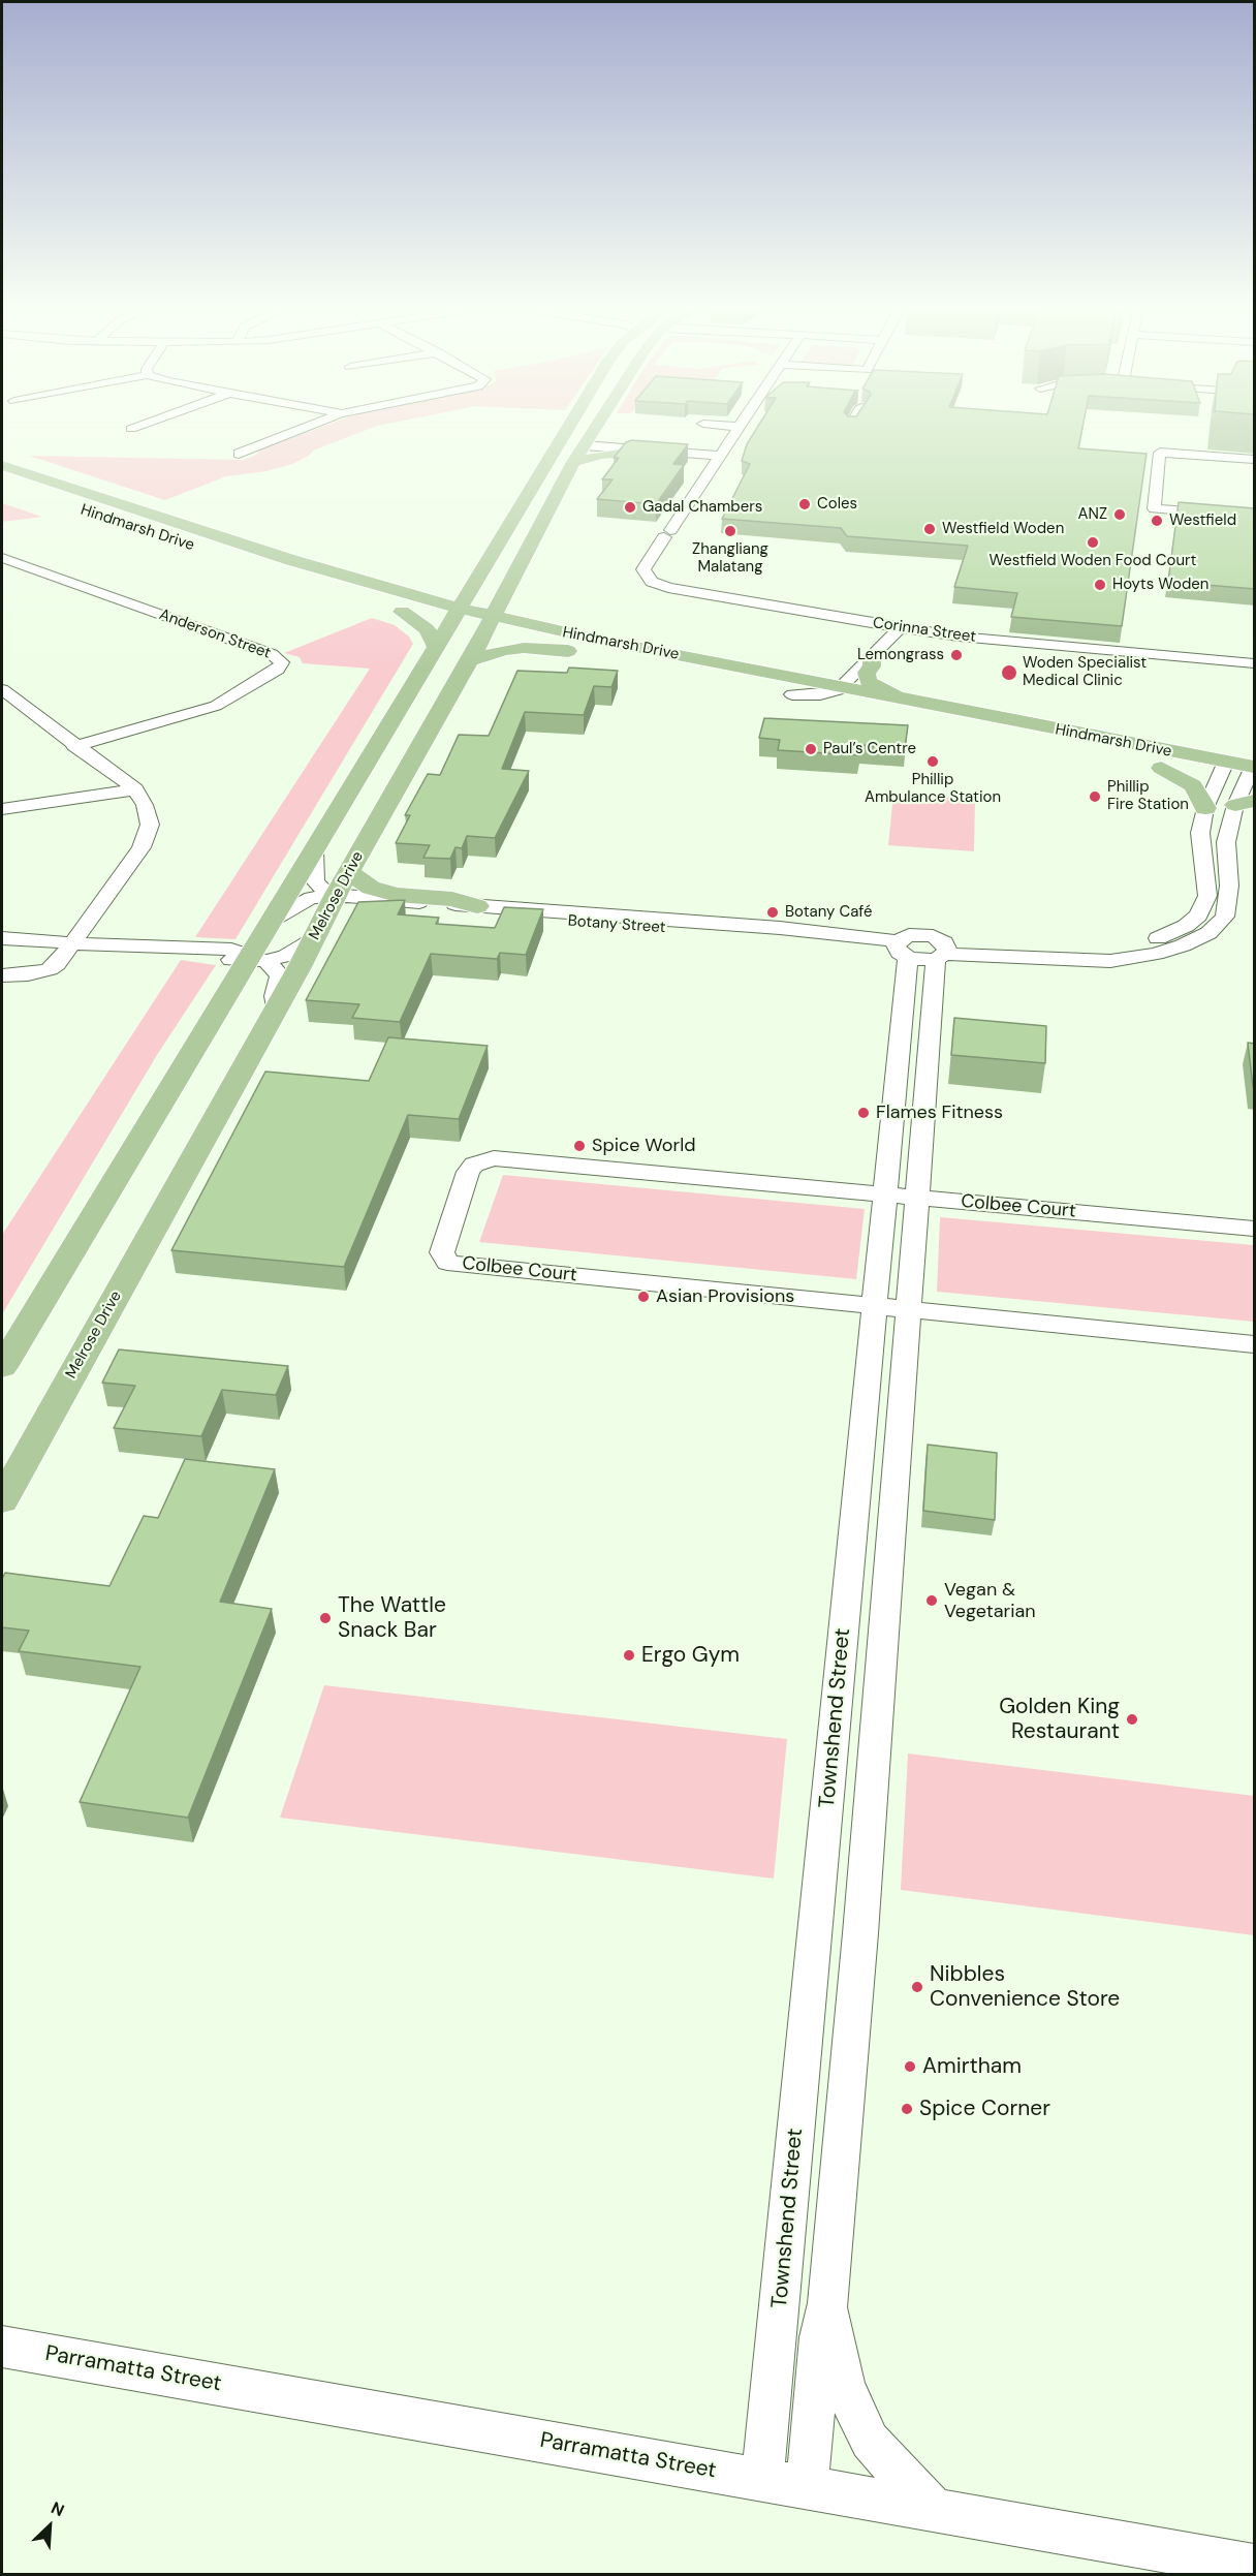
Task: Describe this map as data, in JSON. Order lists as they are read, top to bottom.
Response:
{
  "streets": {
    "main road": ["Hindmarsh Drive", "Melrose Drive"],
    "street": [
      "Corinna Street",
      "Anderson Street",
      "Botany Street",
      "Colbee Court",
      "Townshend Street",
      "Parramatta Street"
    ]
  },
  "crossings": [
    ["Hindmarsh Drive", "Melrose Drive"],
    ["Hindmarsh Drive", "Botany Street"],
    ["Melrose Drive", "Botany Street"],
    ["Botany Street", "Townshend Street"],
    ["Colbee Court", "Townshend Street"],
    ["Townshend Street", "Parramatta Street"]
  ],
  "places": [
    "Coles",
    "Gadal Chambers",
    "ANZ",
    "Westfield",
    "Westfield Woden",
    "Zhangliang Malatang",
    "Westfield Woden Food Court",
    "Hoyts Woden",
    "Lemongrass",
    "Woden Specialist Medical Clinic",
    "Paul’s Centre",
    "Phillip Ambulance Station",
    "Phillip Fire Station",
    "Botany Café",
    "Flames Fitness",
    "Spice World",
    "Asian Provisions",
    "Vegan & Vegetarian",
    "The Wattle Snack Bar",
    "Ergo Gym",
    "Golden King Restaurant",
    "Nibbles Convenience Store",
    "Amirtham",
    "Spice Corner"
  ],
  "north": "top right"
}
